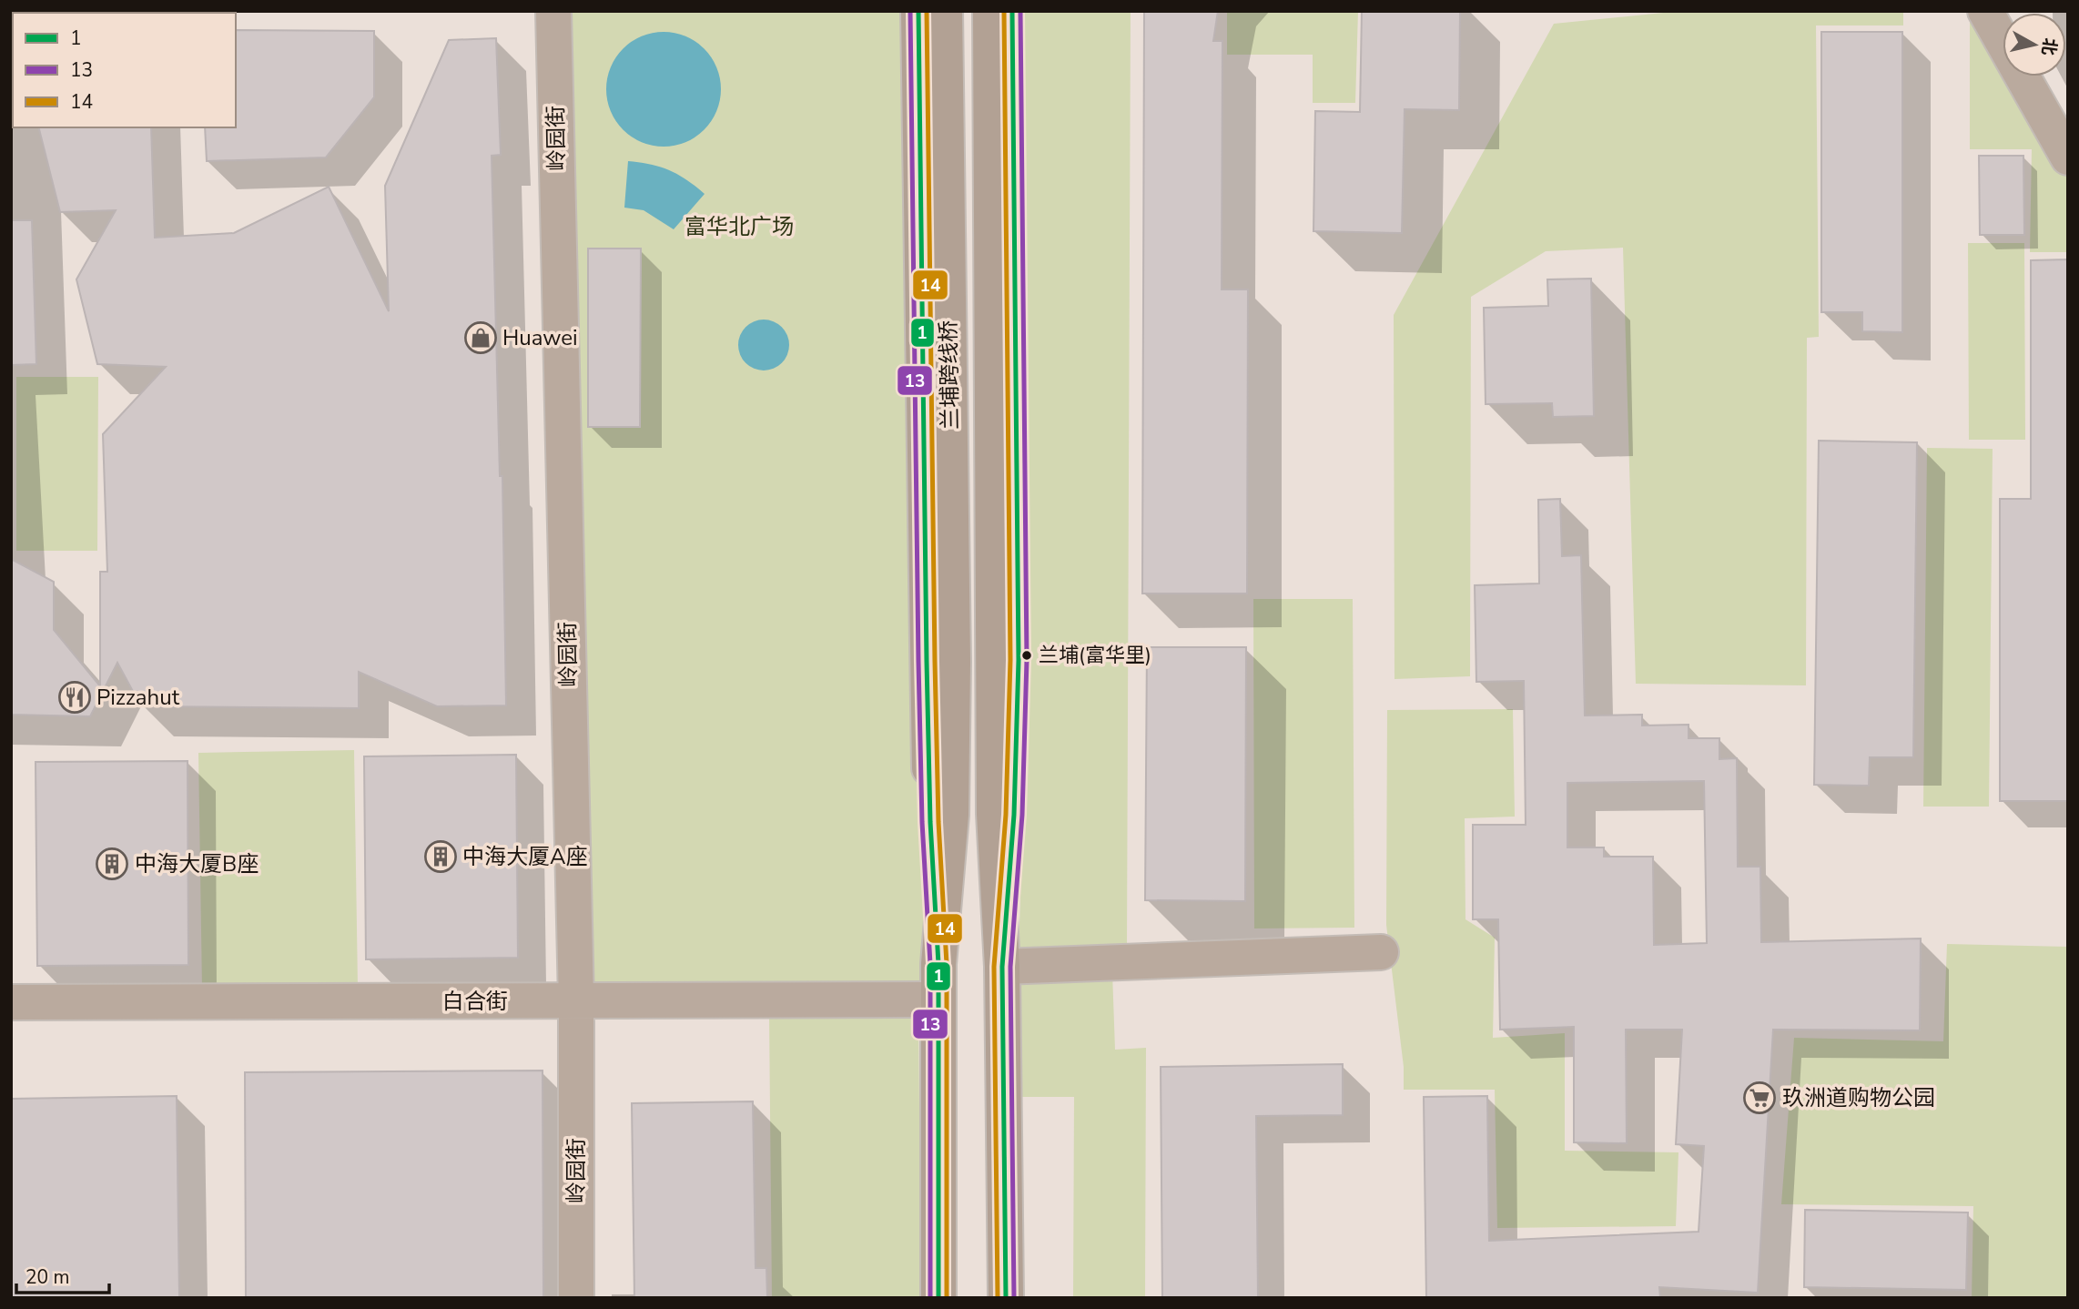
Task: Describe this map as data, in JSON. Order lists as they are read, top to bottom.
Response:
{
  "streets": {
    "main road": ["兰埔跨线桥"],
    "street": ["岭园街", "白合街"]
  },
  "crossings": [
    ["岭园街", "白合街"]
  ],
  "parks": ["富华北广场"],
  "places": {
    "shop": ["Huawei"],
    "other": ["兰埔(富华里)"],
    "restaurant": ["Pizzahut"],
    "building": ["中海大厦A座", "中海大厦B座"],
    "supermarket": ["玖洲道购物公园"]
  },
  "lines": ["transit line 1", "transit line 13", "transit line 14"],
  "legend": ["1", "13", "14"],
  "scale_bar": "20 m",
  "north": "right"
}
